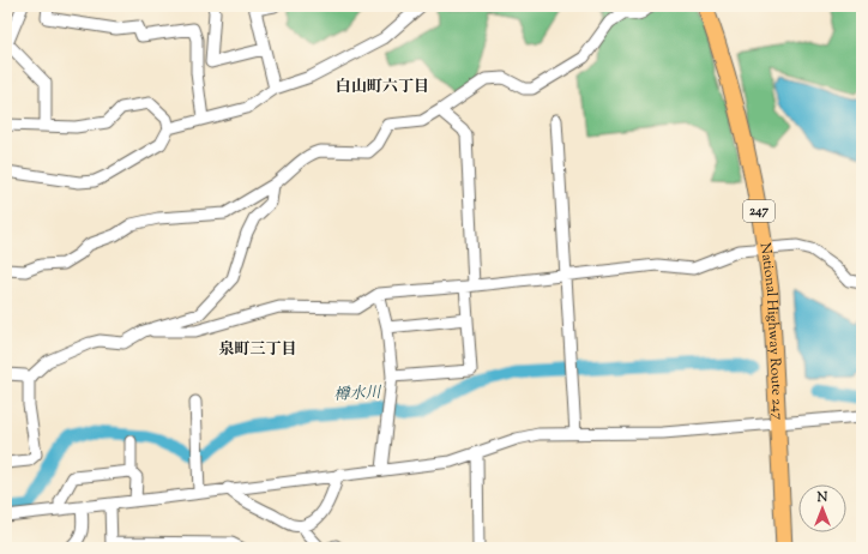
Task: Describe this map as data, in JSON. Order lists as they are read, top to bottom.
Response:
{
  "streets": {
    "highway": ["247", "National Highway Route 247"]
  },
  "districts": ["白山町六丁目", "泉町三丁目"],
  "water": ["樽水川"],
  "north": "top"
}
